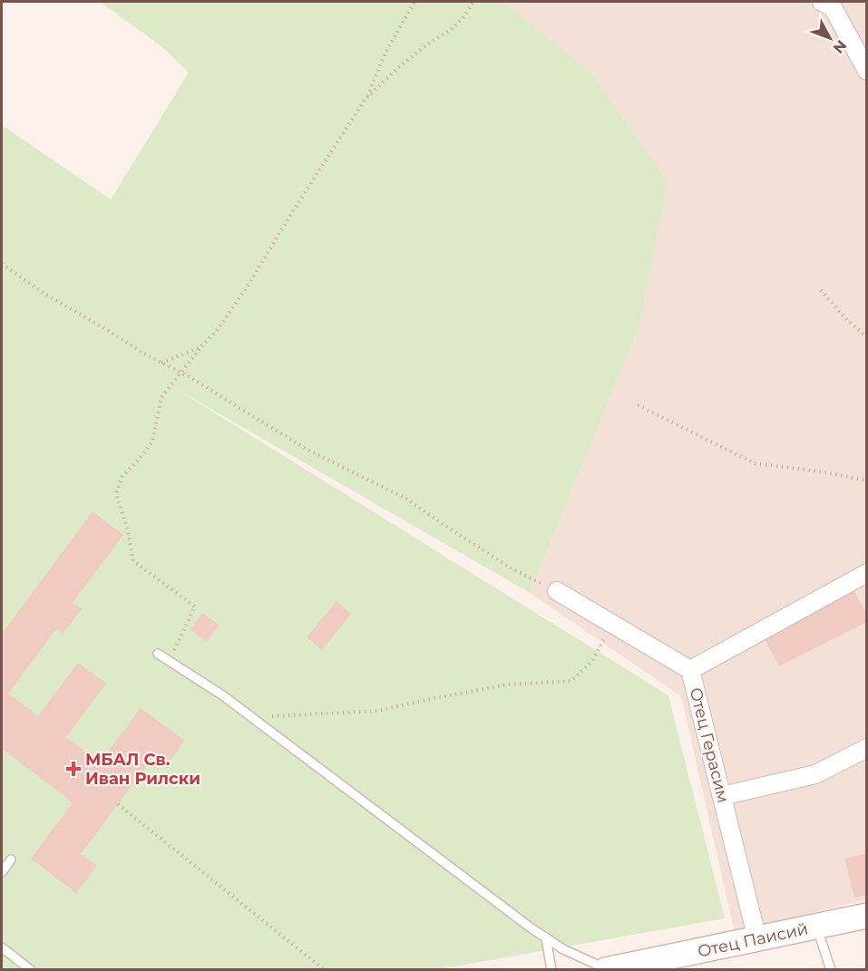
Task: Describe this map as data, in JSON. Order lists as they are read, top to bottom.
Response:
{
  "streets": {
    "main road": ["Отец Паисий"],
    "street": ["Отец Герасим"]
  },
  "crossings": [
    ["Отец Герасим", "Отец Паисий"]
  ],
  "places": {
    "health": ["МБАЛ Св. Иван Рилски"]
  },
  "north": "bottom right"
}
